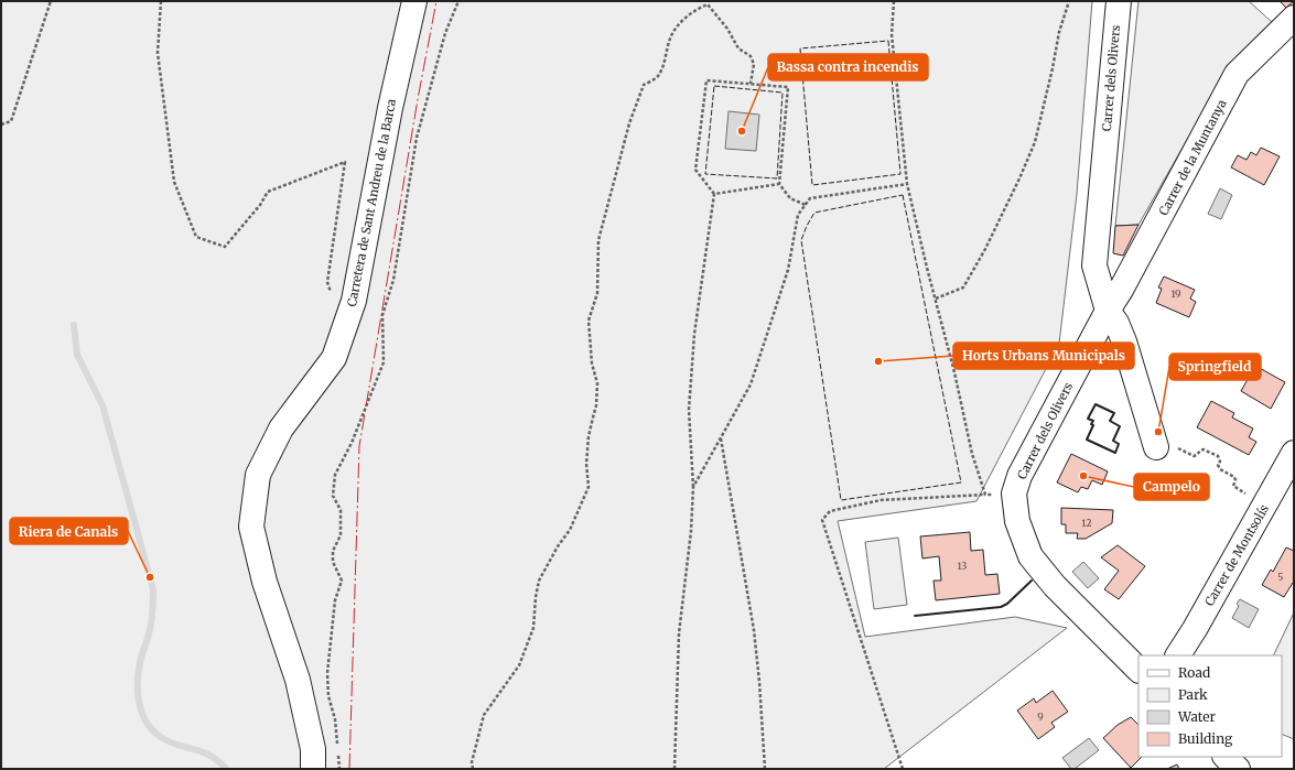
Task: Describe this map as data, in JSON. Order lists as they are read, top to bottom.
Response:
{
  "streets": {
    "street": [
      "Carrer dels Olivers",
      "Carrer de la Muntanya",
      "Carretera de Sant Andreu de la Barca",
      "Carrer de Montsolís"
    ]
  },
  "crossings": [
    ["Carrer dels Olivers", "Carrer de la Muntanya"]
  ],
  "places": [
    "Bassa contra incendis",
    "Horts Urbans Municipals",
    "Springfield",
    "Campelo",
    "Riera de Canals"
  ],
  "house_numbers": [
    "19",
    "12",
    "13",
    "5",
    "9"
  ],
  "legend": [
    "Road",
    "Park",
    "Water",
    "Building"
  ]
}
